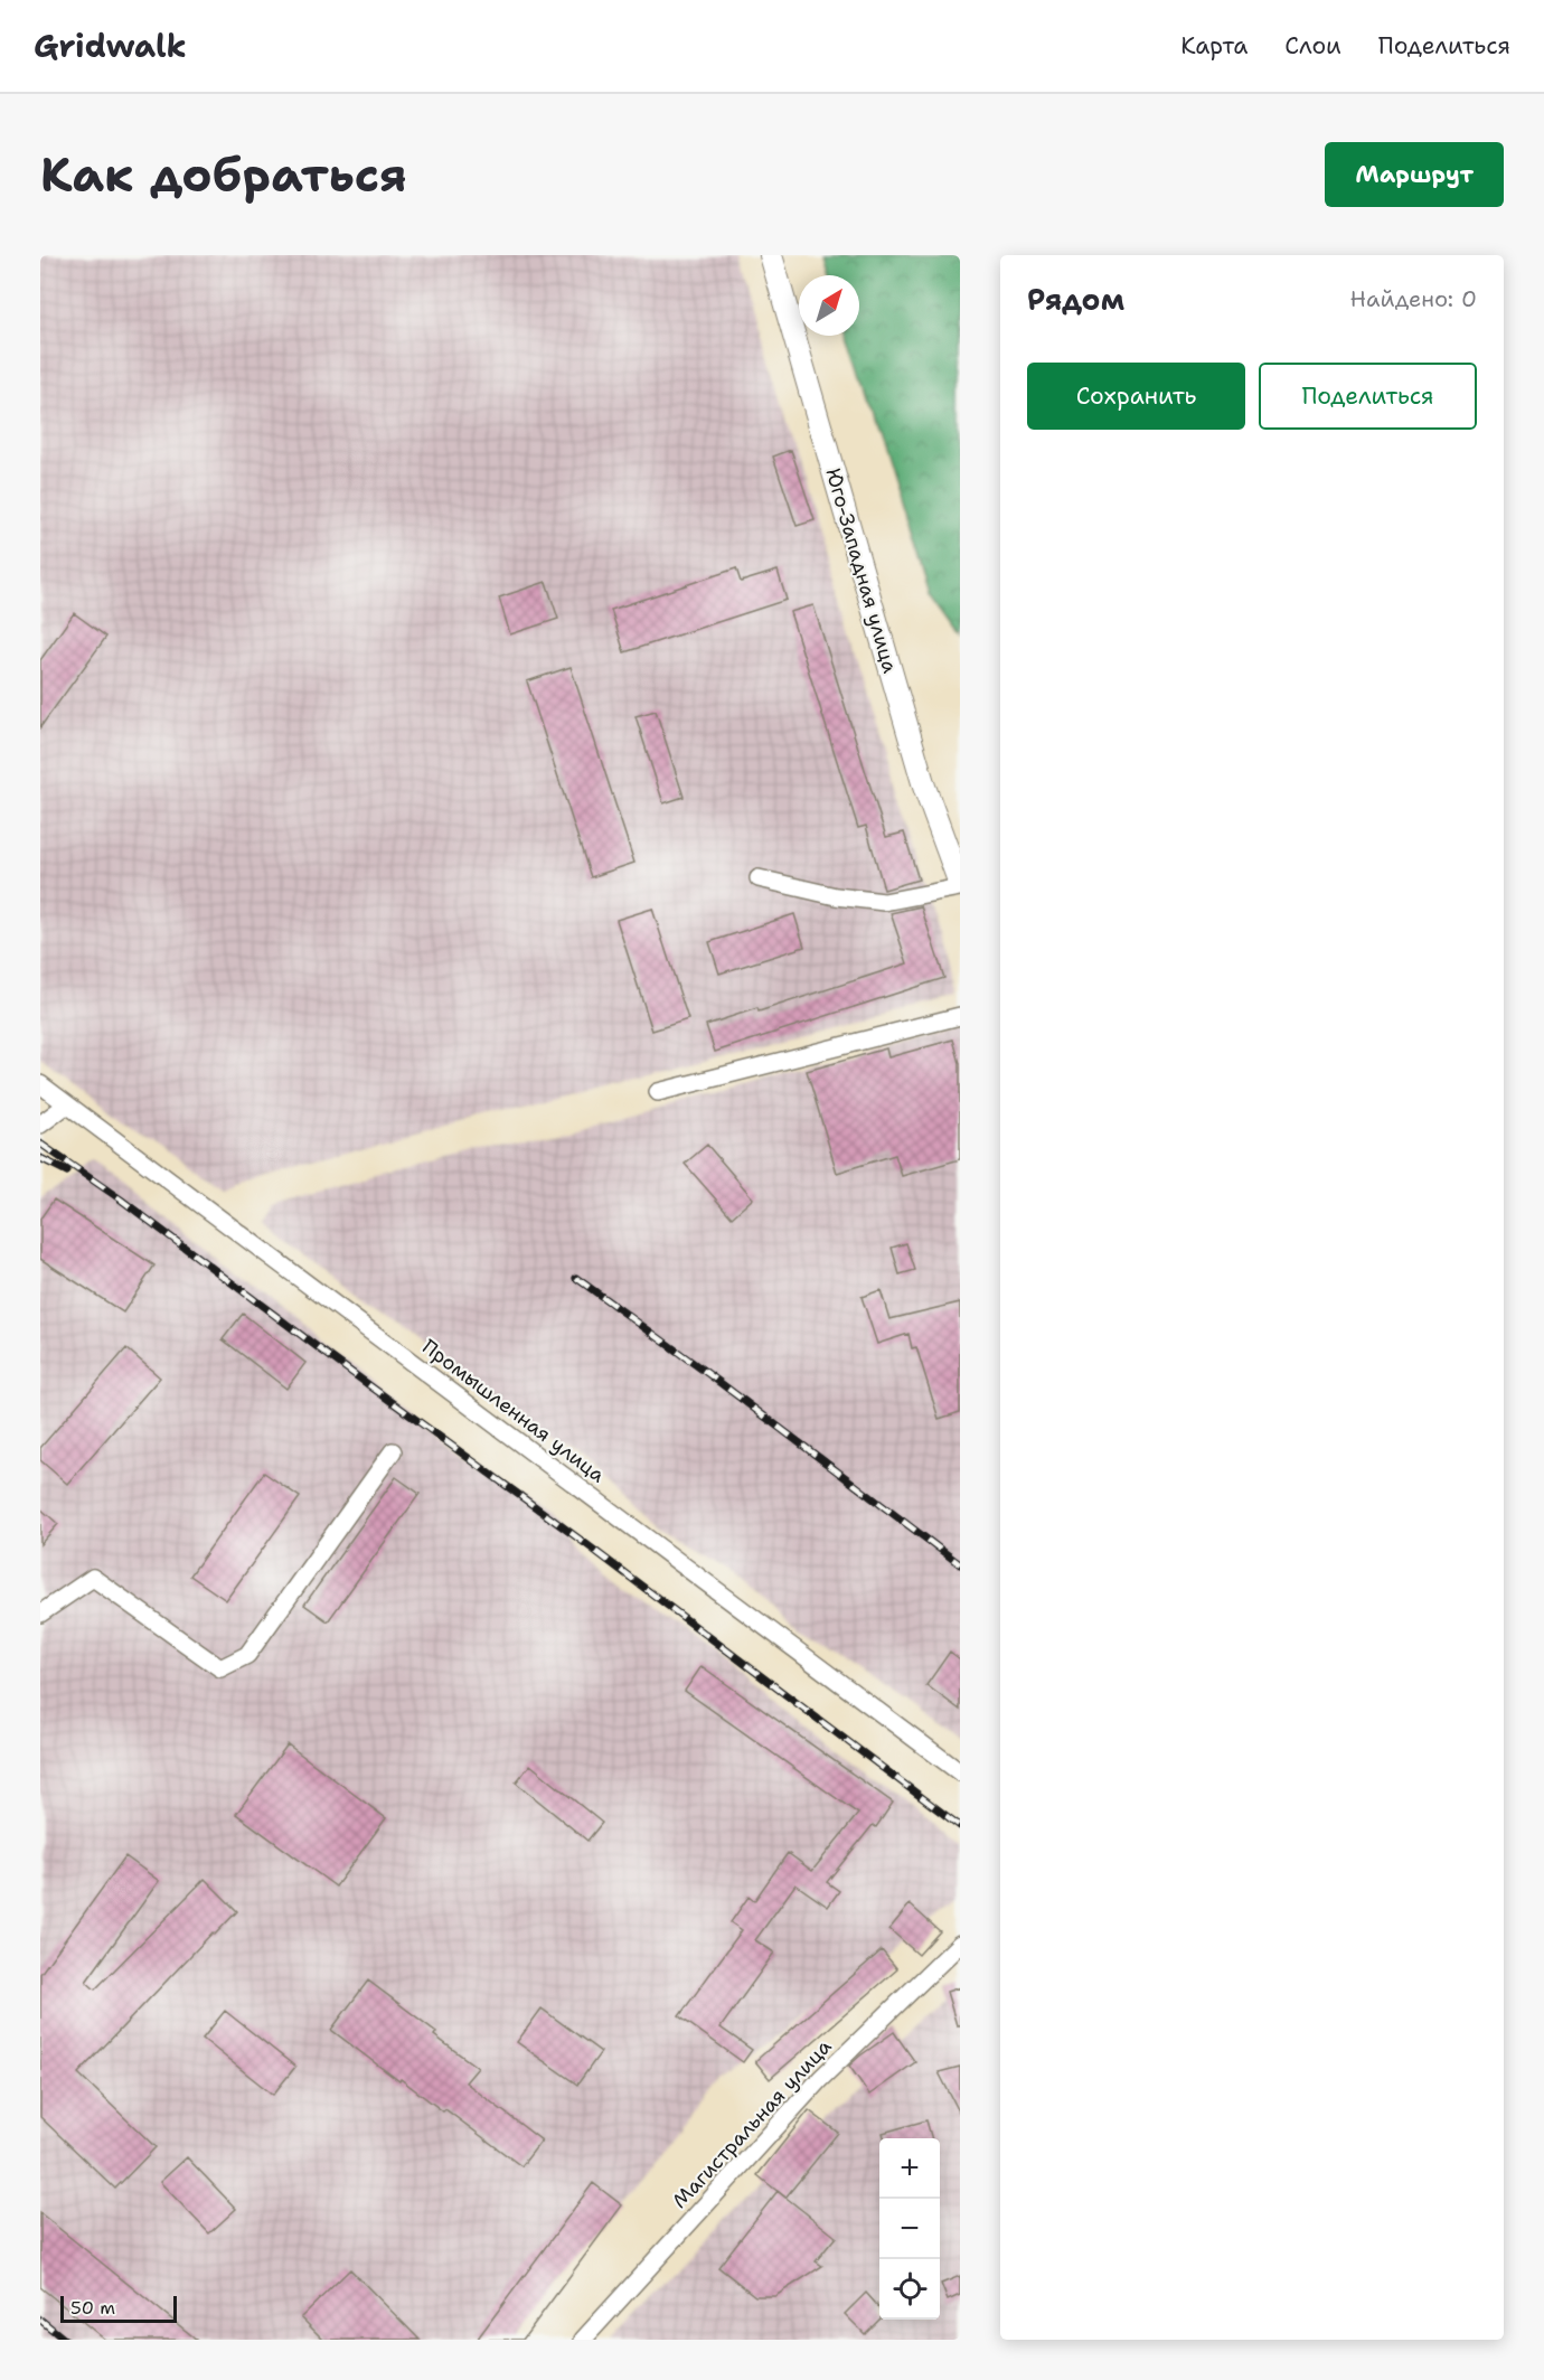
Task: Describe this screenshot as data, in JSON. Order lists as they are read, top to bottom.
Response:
{
  "streets": {
    "main road": ["Юго-Западная улица"],
    "street": ["Промышленная улица", "Магистральная улица"]
  },
  "scale_bar": "50 m",
  "north": "top right",
  "page": {
    "header": "Gridwalk",
    "nav": ["Карта", "Слои", "Поделиться"],
    "buttons": [
      "Маршрут",
      ["Сохранить", "Поделиться"]
    ],
    "title": "Как добраться",
    "heading": ["Рядом", "Найдено: 0"],
    "map_buttons": ["+", "−"],
    "scale": "50 m"
  }
}
